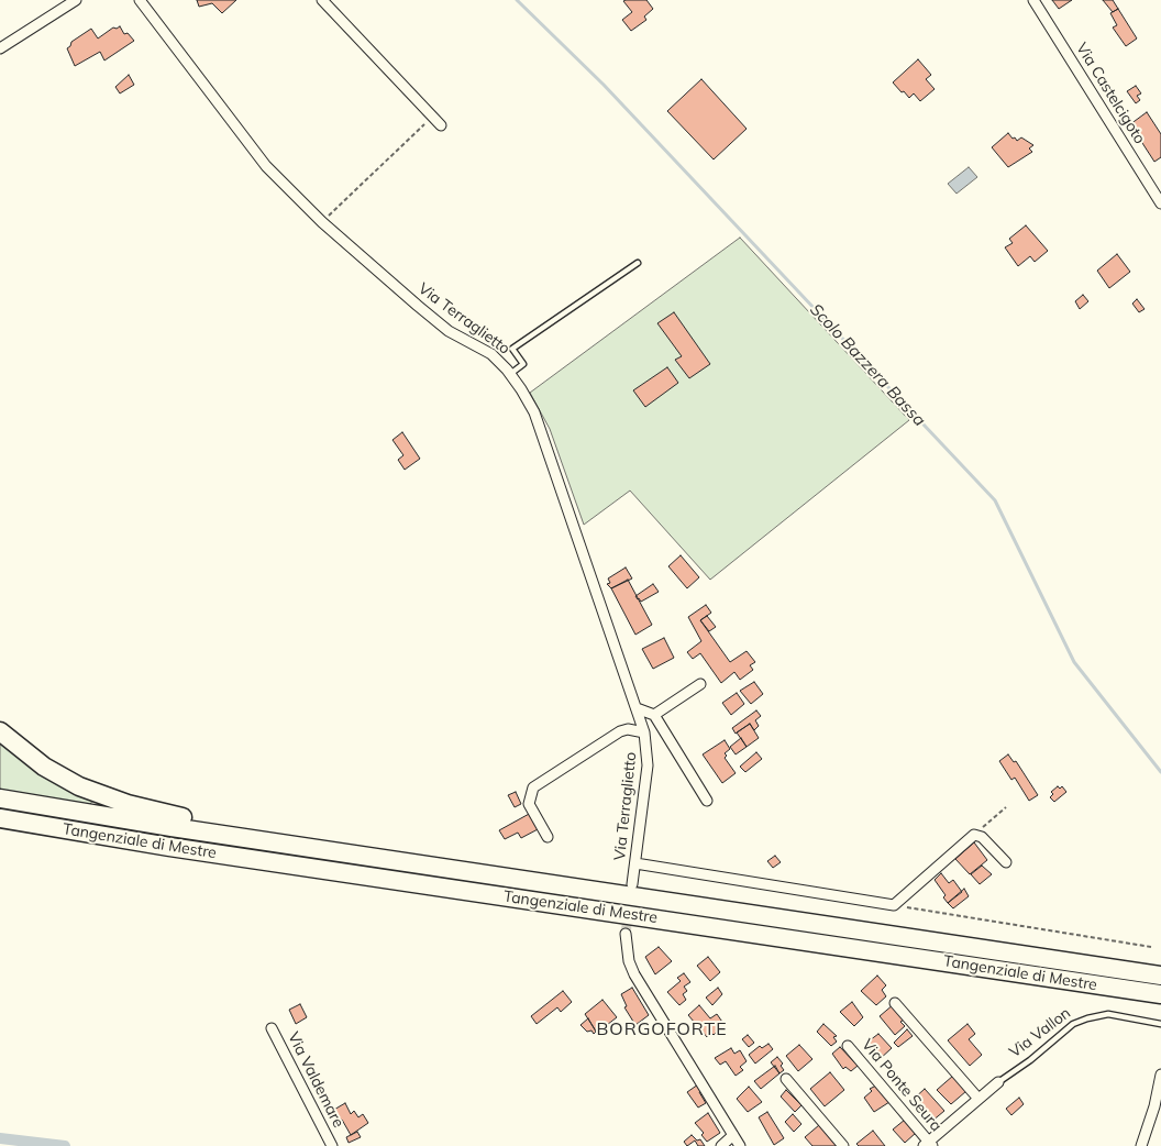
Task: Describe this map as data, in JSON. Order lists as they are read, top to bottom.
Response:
{
  "streets": {
    "highway": ["Tangenziale di Mestre"],
    "street": [
      "Via Castelcigoto",
      "Via Terraglietto",
      "Via Vallon",
      "Via Valdemare",
      "Via Ponte Seura"
    ]
  },
  "crossings": [
    ["Via Vallon", "Via Ponte Seura"]
  ],
  "districts": ["BORGOFORTE"],
  "water": ["Scolo Bazzera Bassa"]
}
